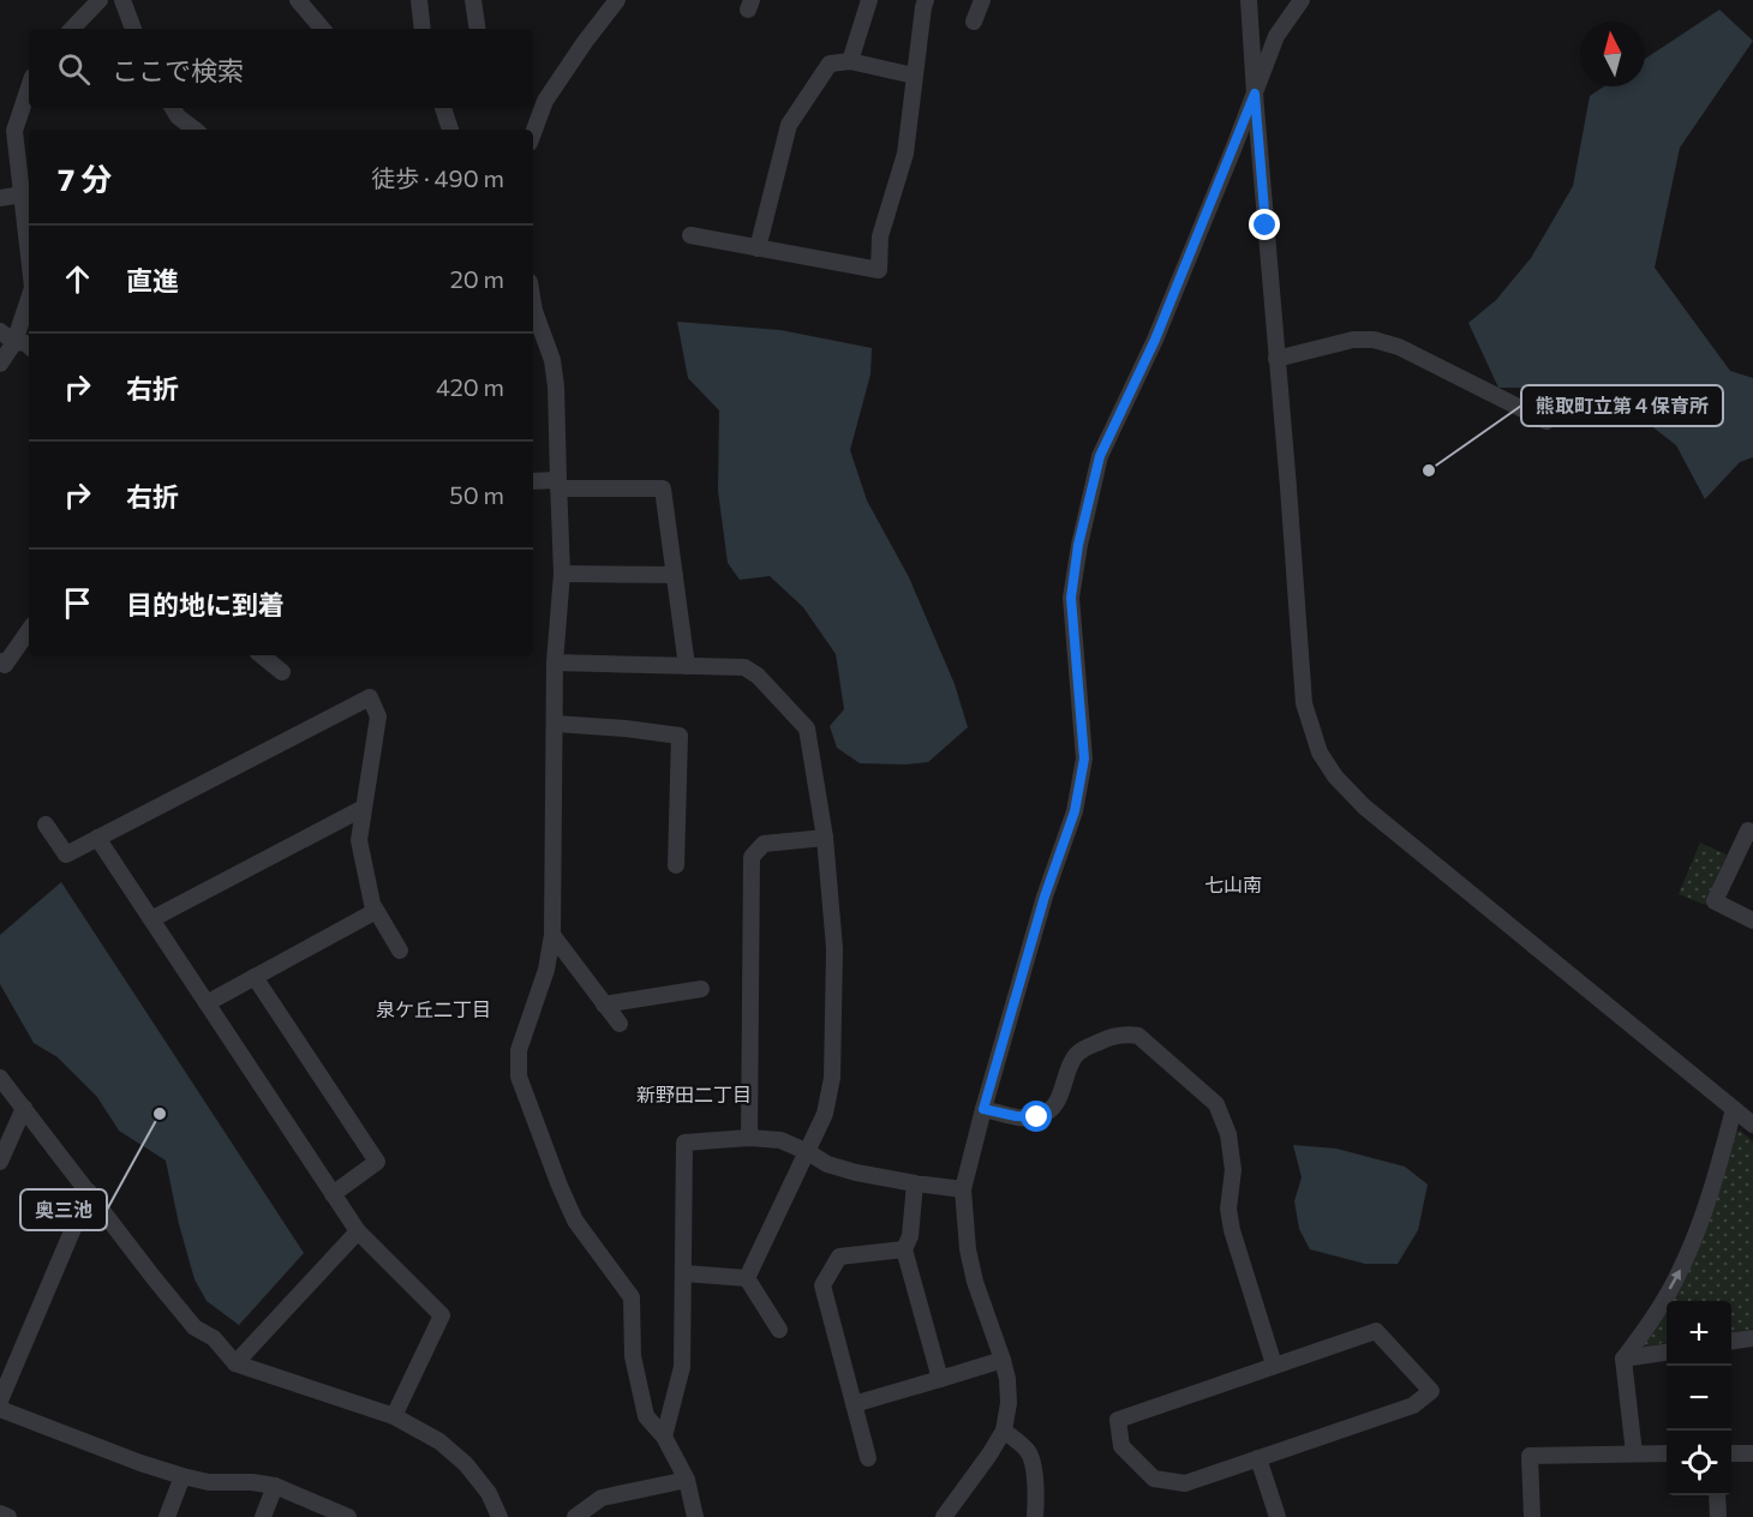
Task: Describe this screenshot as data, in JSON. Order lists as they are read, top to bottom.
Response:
{
  "districts": ["七山南", "泉ケ丘二丁目", "新野田二丁目"],
  "places": ["熊取町立第４保育所", "奥三池"],
  "north": "top",
  "page": {
    "search": "ここで検索",
    "heading": ["7 分", "徒歩 · 490 m"],
    "list": [
      ["直進", "20 m"],
      ["右折", "420 m"],
      ["右折", "50 m"],
      "目的地に到着"
    ],
    "map_buttons": ["+", "−"]
  }
}
